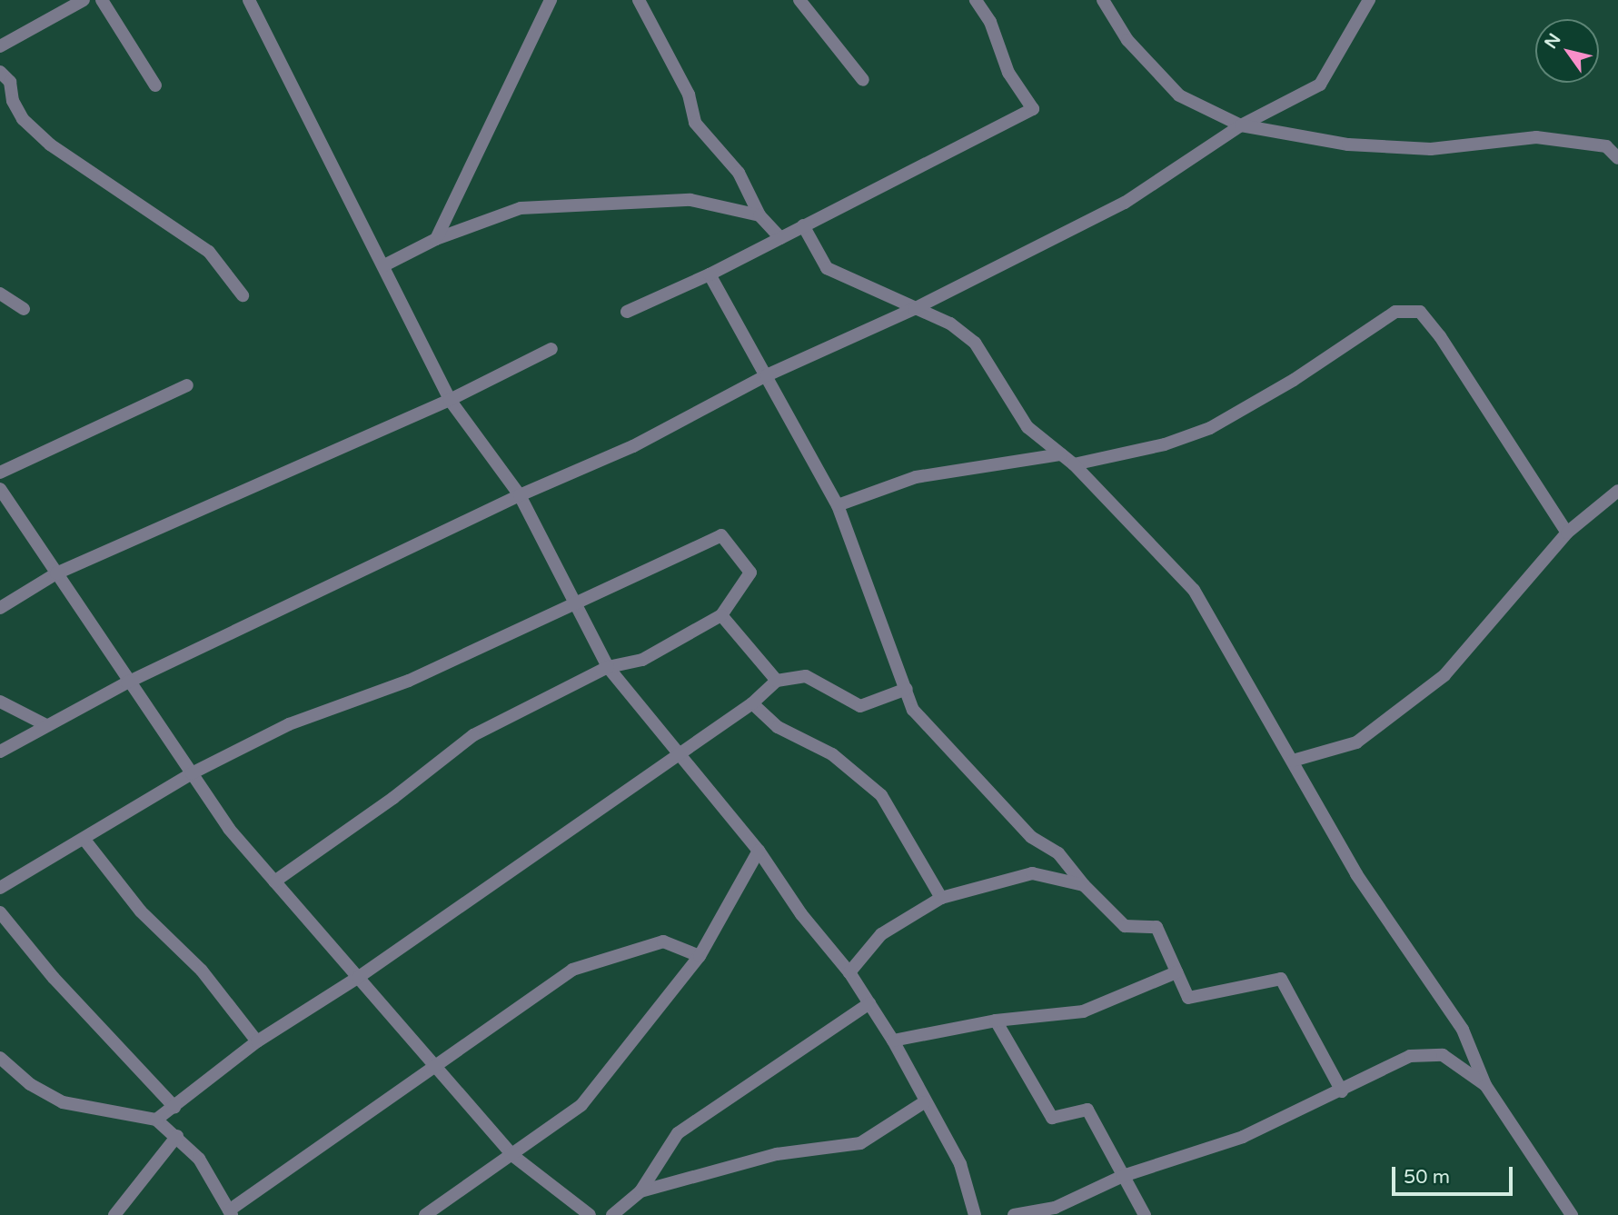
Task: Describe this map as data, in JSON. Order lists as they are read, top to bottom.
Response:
{
  "scale_bar": "50 m",
  "north": "top left"
}
